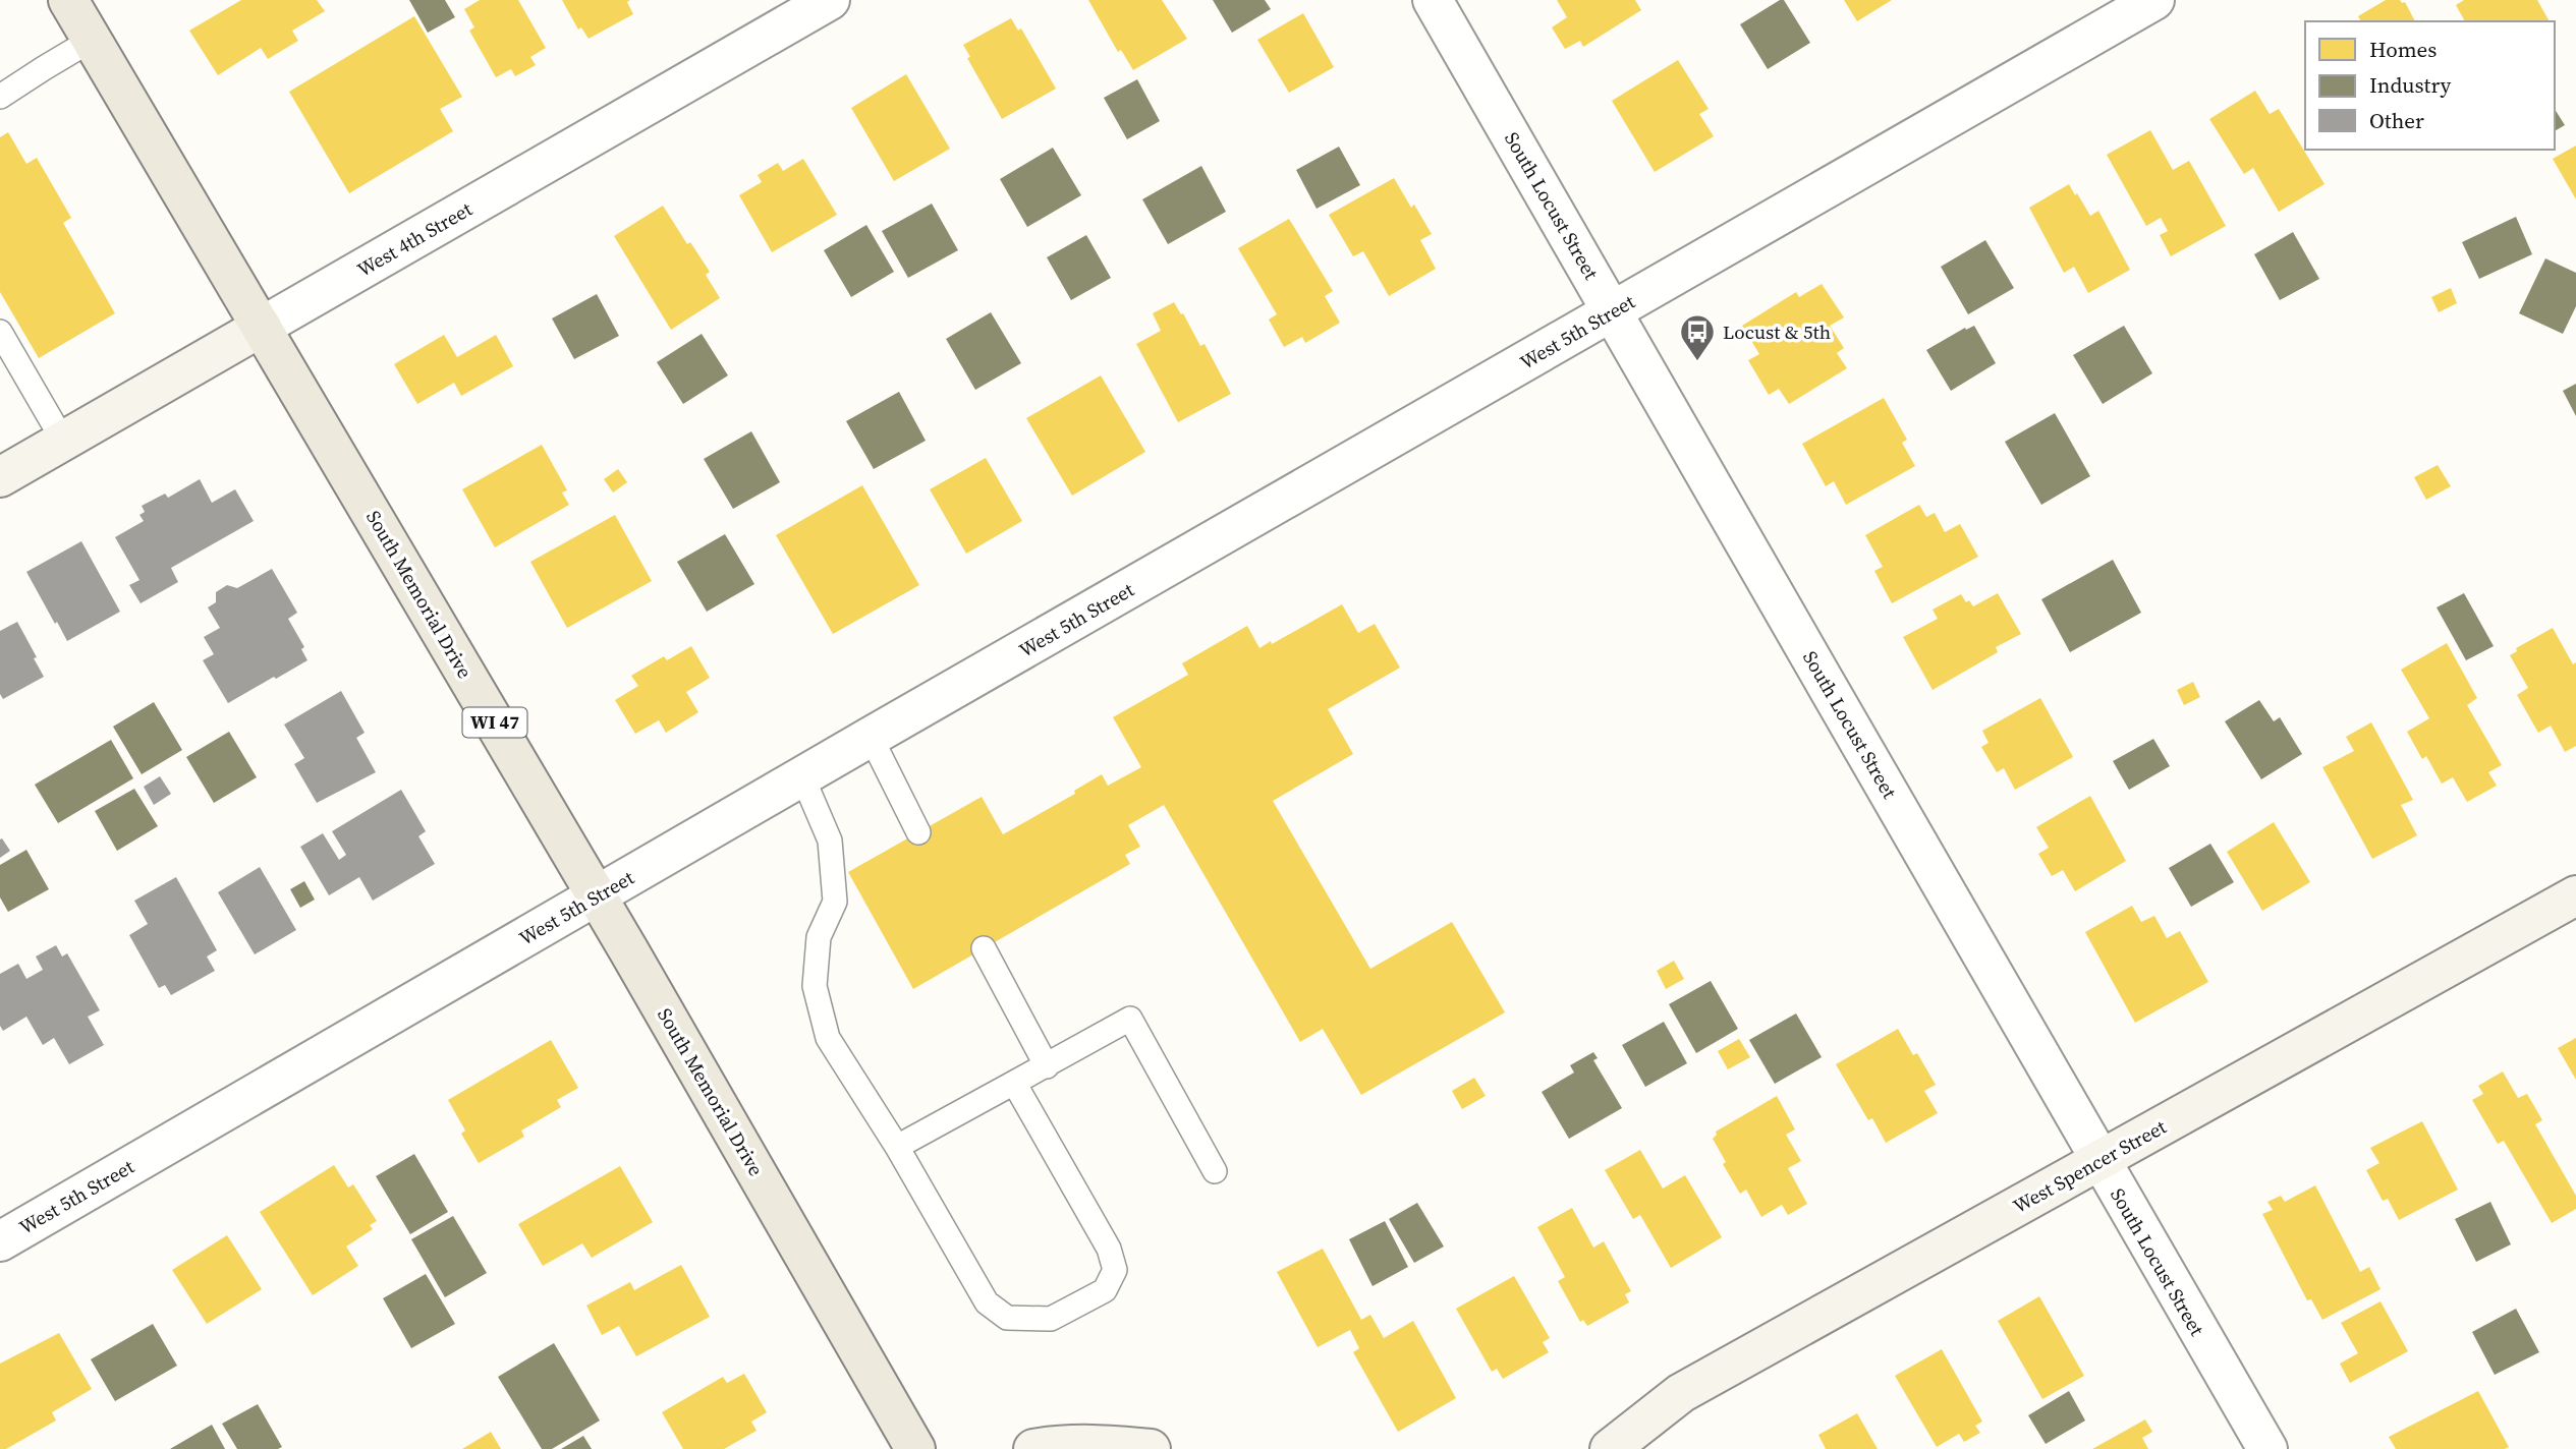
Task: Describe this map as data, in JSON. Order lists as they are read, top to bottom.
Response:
{
  "streets": {
    "main road": ["South Memorial Drive", "WI 47"],
    "street": [
      "South Locust Street",
      "West 4th Street",
      "West 5th Street",
      "West Spencer Street"
    ]
  },
  "crossings": [
    ["South Locust Street", "West 5th Street"],
    ["South Locust Street", "West Spencer Street"],
    ["West 4th Street", "South Memorial Drive"],
    ["West 5th Street", "South Memorial Drive"]
  ],
  "places": {
    "bus stop": ["Locust & 5th"]
  },
  "legend": ["Homes", "Industry", "Other"]
}
